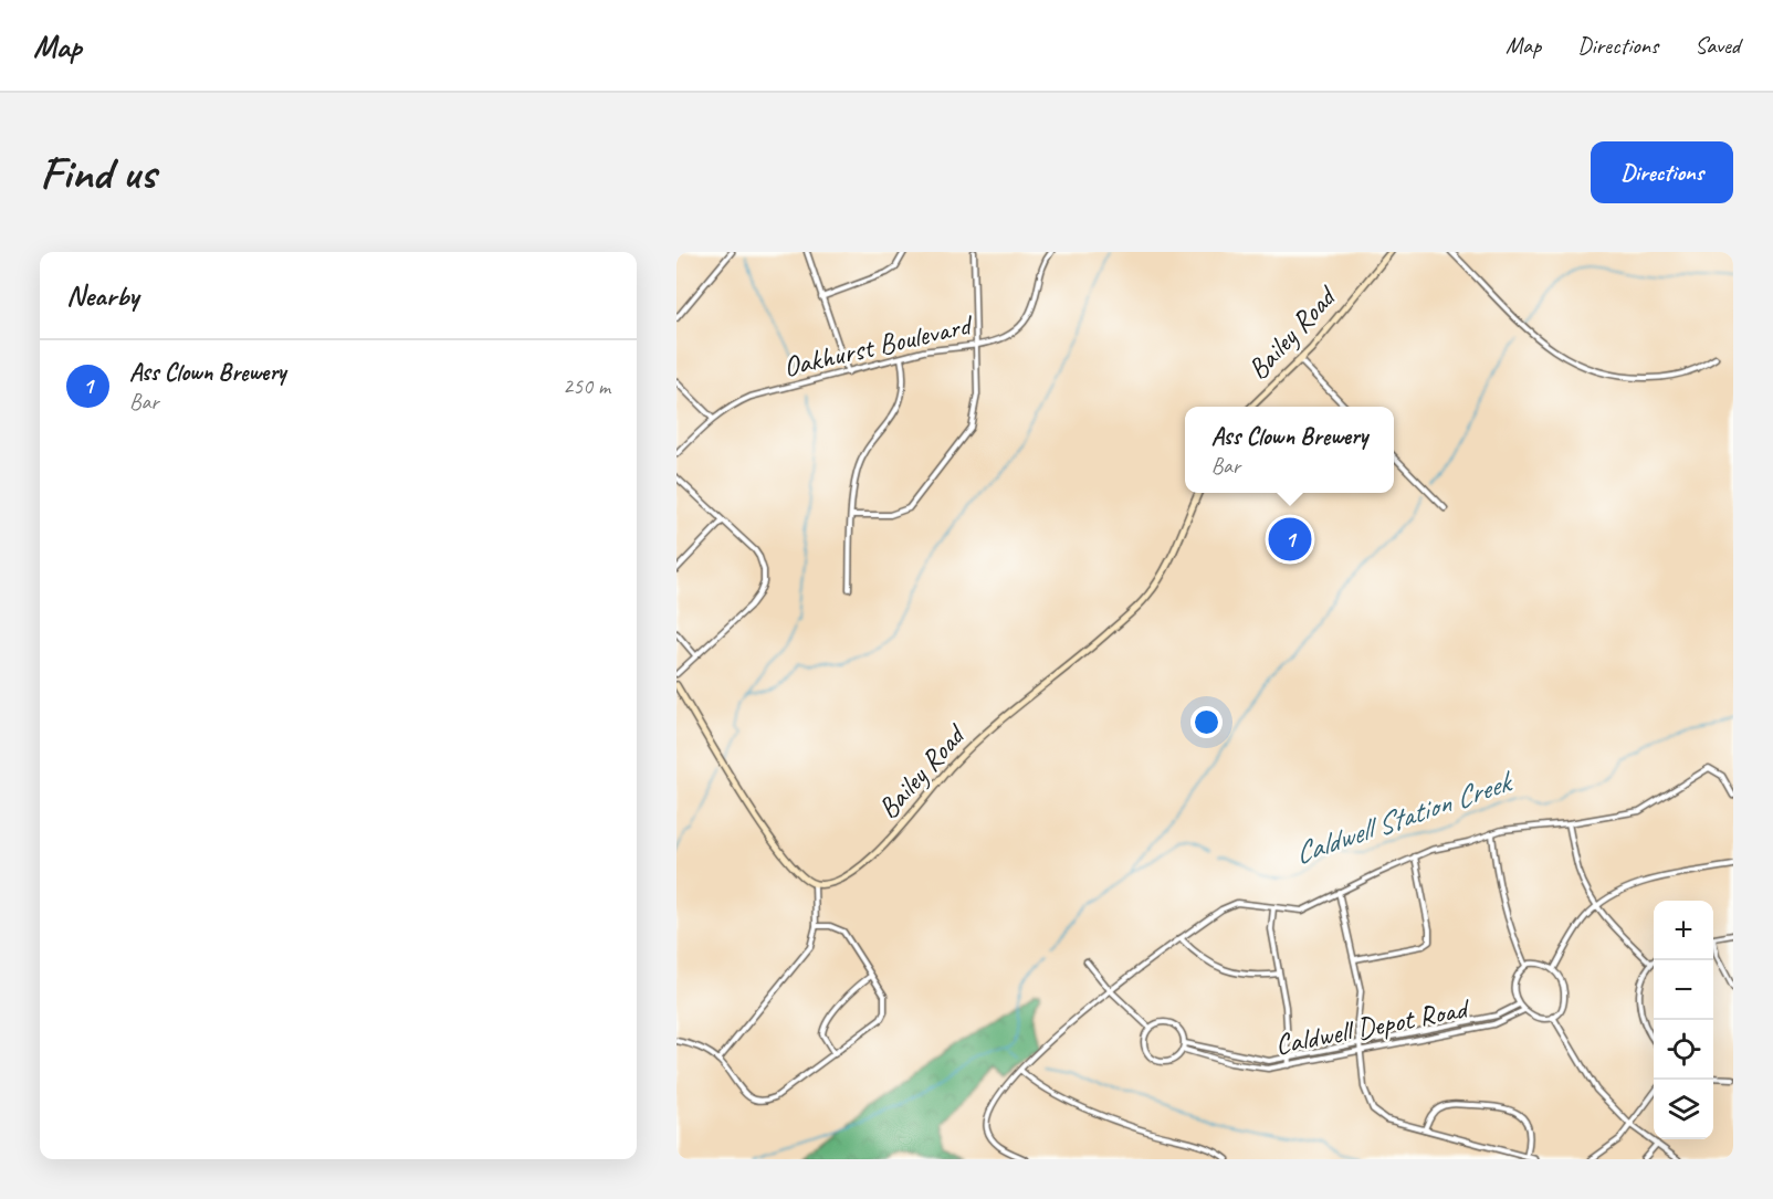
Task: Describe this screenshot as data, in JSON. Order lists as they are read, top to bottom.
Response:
{
  "streets": {
    "street": ["Bailey Road", "Oakhurst Boulevard", "Caldwell Depot Road"]
  },
  "water": ["Caldwell Station Creek"],
  "page": {
    "header": "Map",
    "nav": ["Map", "Directions", "Saved"],
    "buttons": "Directions",
    "title": "Find us",
    "heading": "Nearby",
    "list": [
      {
        "mark": "1",
        "name": "Ass Clown Brewery",
        "note": "Bar",
        "value": "250 m"
      }
    ],
    "popup": ["Ass Clown Brewery", "Bar"],
    "pins": "1",
    "map_buttons": ["+", "−"]
  }
}
